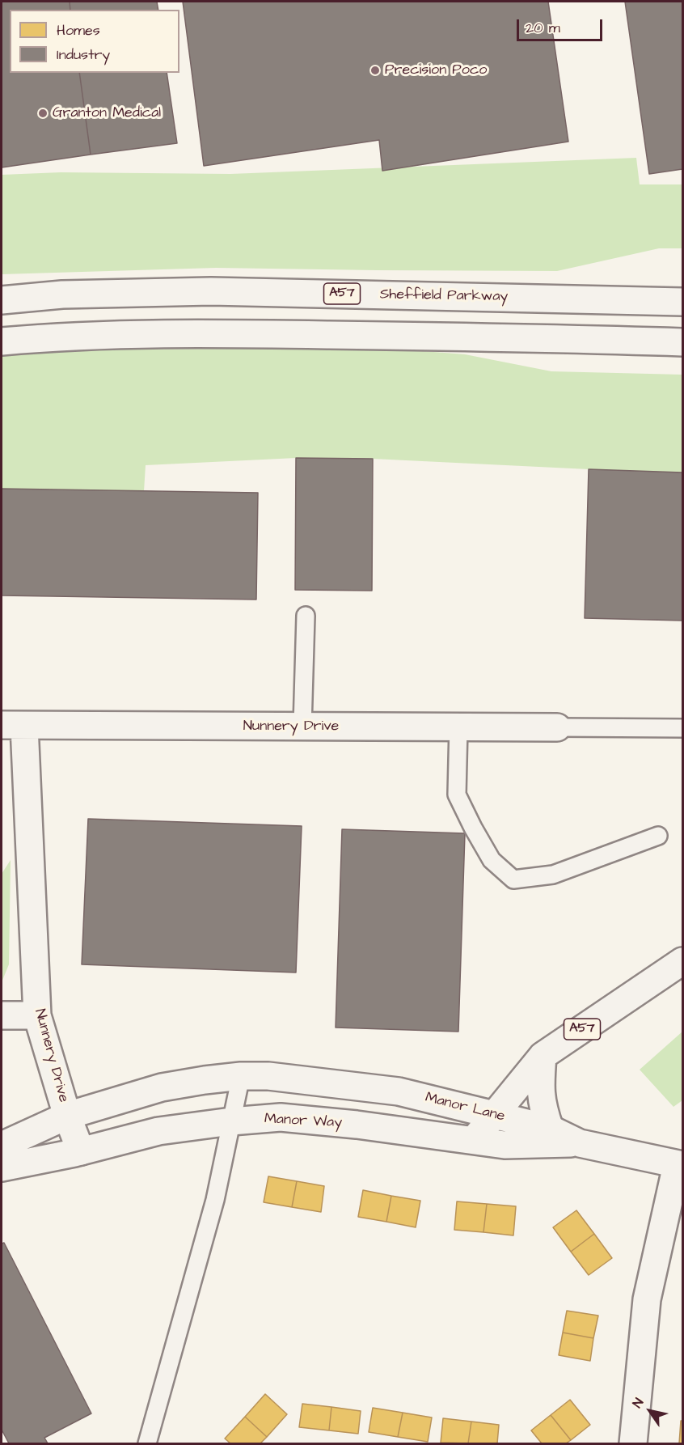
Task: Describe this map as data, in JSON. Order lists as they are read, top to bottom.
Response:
{
  "streets": {
    "main road": [
      "A57",
      "Sheffield Parkway",
      "Nunnery Drive",
      "Manor Lane",
      "Manor Way"
    ]
  },
  "crossings": [
    ["A57", "Manor Lane"],
    ["A57", "Manor Way"],
    ["Nunnery Drive", "Manor Way"],
    ["Manor Lane", "Manor Way"]
  ],
  "places": ["Precision Poco", "Granton Medical"],
  "legend": ["Homes", "Industry"],
  "scale_bar": "20 m",
  "north": "top left"
}
